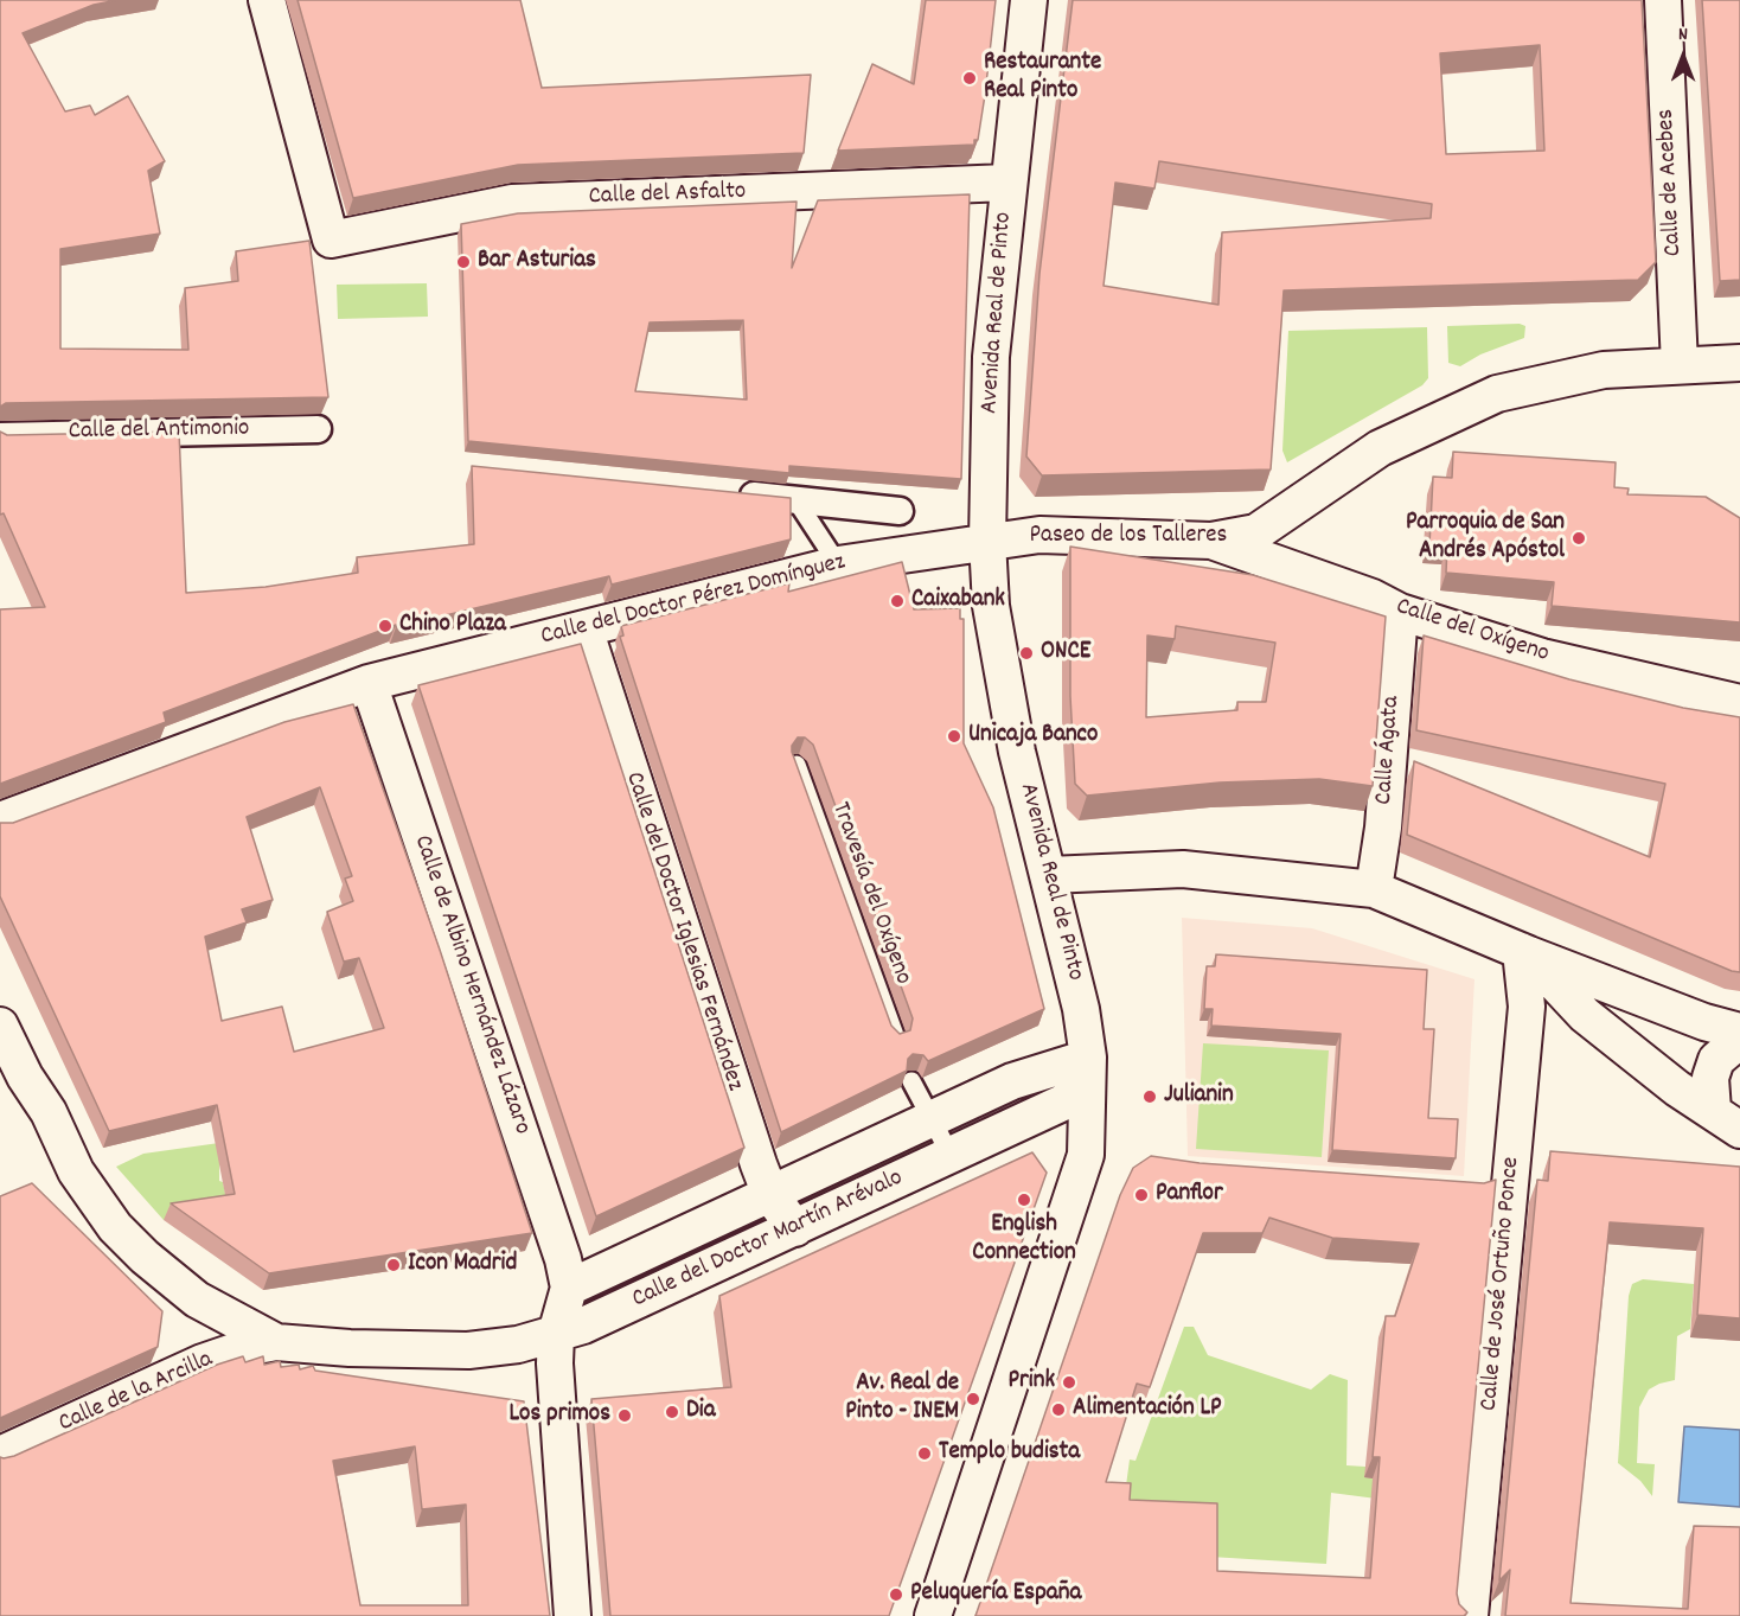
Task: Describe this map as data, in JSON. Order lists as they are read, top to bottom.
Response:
{
  "streets": {
    "street": [
      "Calle de Acebes",
      "Calle del Asfalto",
      "Avenida Real de Pinto",
      "Calle del Antimonio",
      "Paseo de los Talleres",
      "Calle del Doctor Pérez Domínguez",
      "Calle del Oxígeno",
      "Calle Ágata",
      "Calle del Doctor Iglesias Fernández",
      "Calle de Albino Hernández Lázaro",
      "Calle del Doctor Martín Arévalo",
      "Calle de José Ortuño Ponce",
      "Calle de la Arcilla"
    ],
    "lane": ["Travesía del Oxígeno"]
  },
  "crossings": [
    ["Calle de Acebes", "Paseo de los Talleres"],
    ["Calle del Asfalto", "Avenida Real de Pinto"],
    ["Avenida Real de Pinto", "Paseo de los Talleres"],
    ["Avenida Real de Pinto", "Calle del Doctor Pérez Domínguez"],
    ["Avenida Real de Pinto", "Calle del Doctor Martín Arévalo"],
    ["Paseo de los Talleres", "Calle del Doctor Pérez Domínguez"],
    ["Paseo de los Talleres", "Calle del Oxígeno"],
    ["Calle del Doctor Pérez Domínguez", "Calle del Doctor Iglesias Fernández"],
    ["Calle del Doctor Pérez Domínguez", "Calle de Albino Hernández Lázaro"],
    ["Calle del Oxígeno", "Calle Ágata"],
    ["Calle del Doctor Iglesias Fernández", "Calle del Doctor Martín Arévalo"],
    ["Calle de Albino Hernández Lázaro", "Calle del Doctor Martín Arévalo"],
    ["Calle del Doctor Martín Arévalo", "Calle de la Arcilla"]
  ],
  "places": [
    "Restaurante Real Pinto",
    "Bar Asturias",
    "Parroquia de San Andrés Apóstol",
    "Caixabank",
    "Chino Plaza",
    "ONCE",
    "Unicaja Banco",
    "Julianin",
    "Panflor",
    "English Connection",
    "Icon Madrid",
    "Prink",
    "Av. Real de Pinto - INEM",
    "Alimentación LP",
    "Dia",
    "Los primos",
    "Templo budista",
    "Peluquería España"
  ],
  "north": "top"
}
